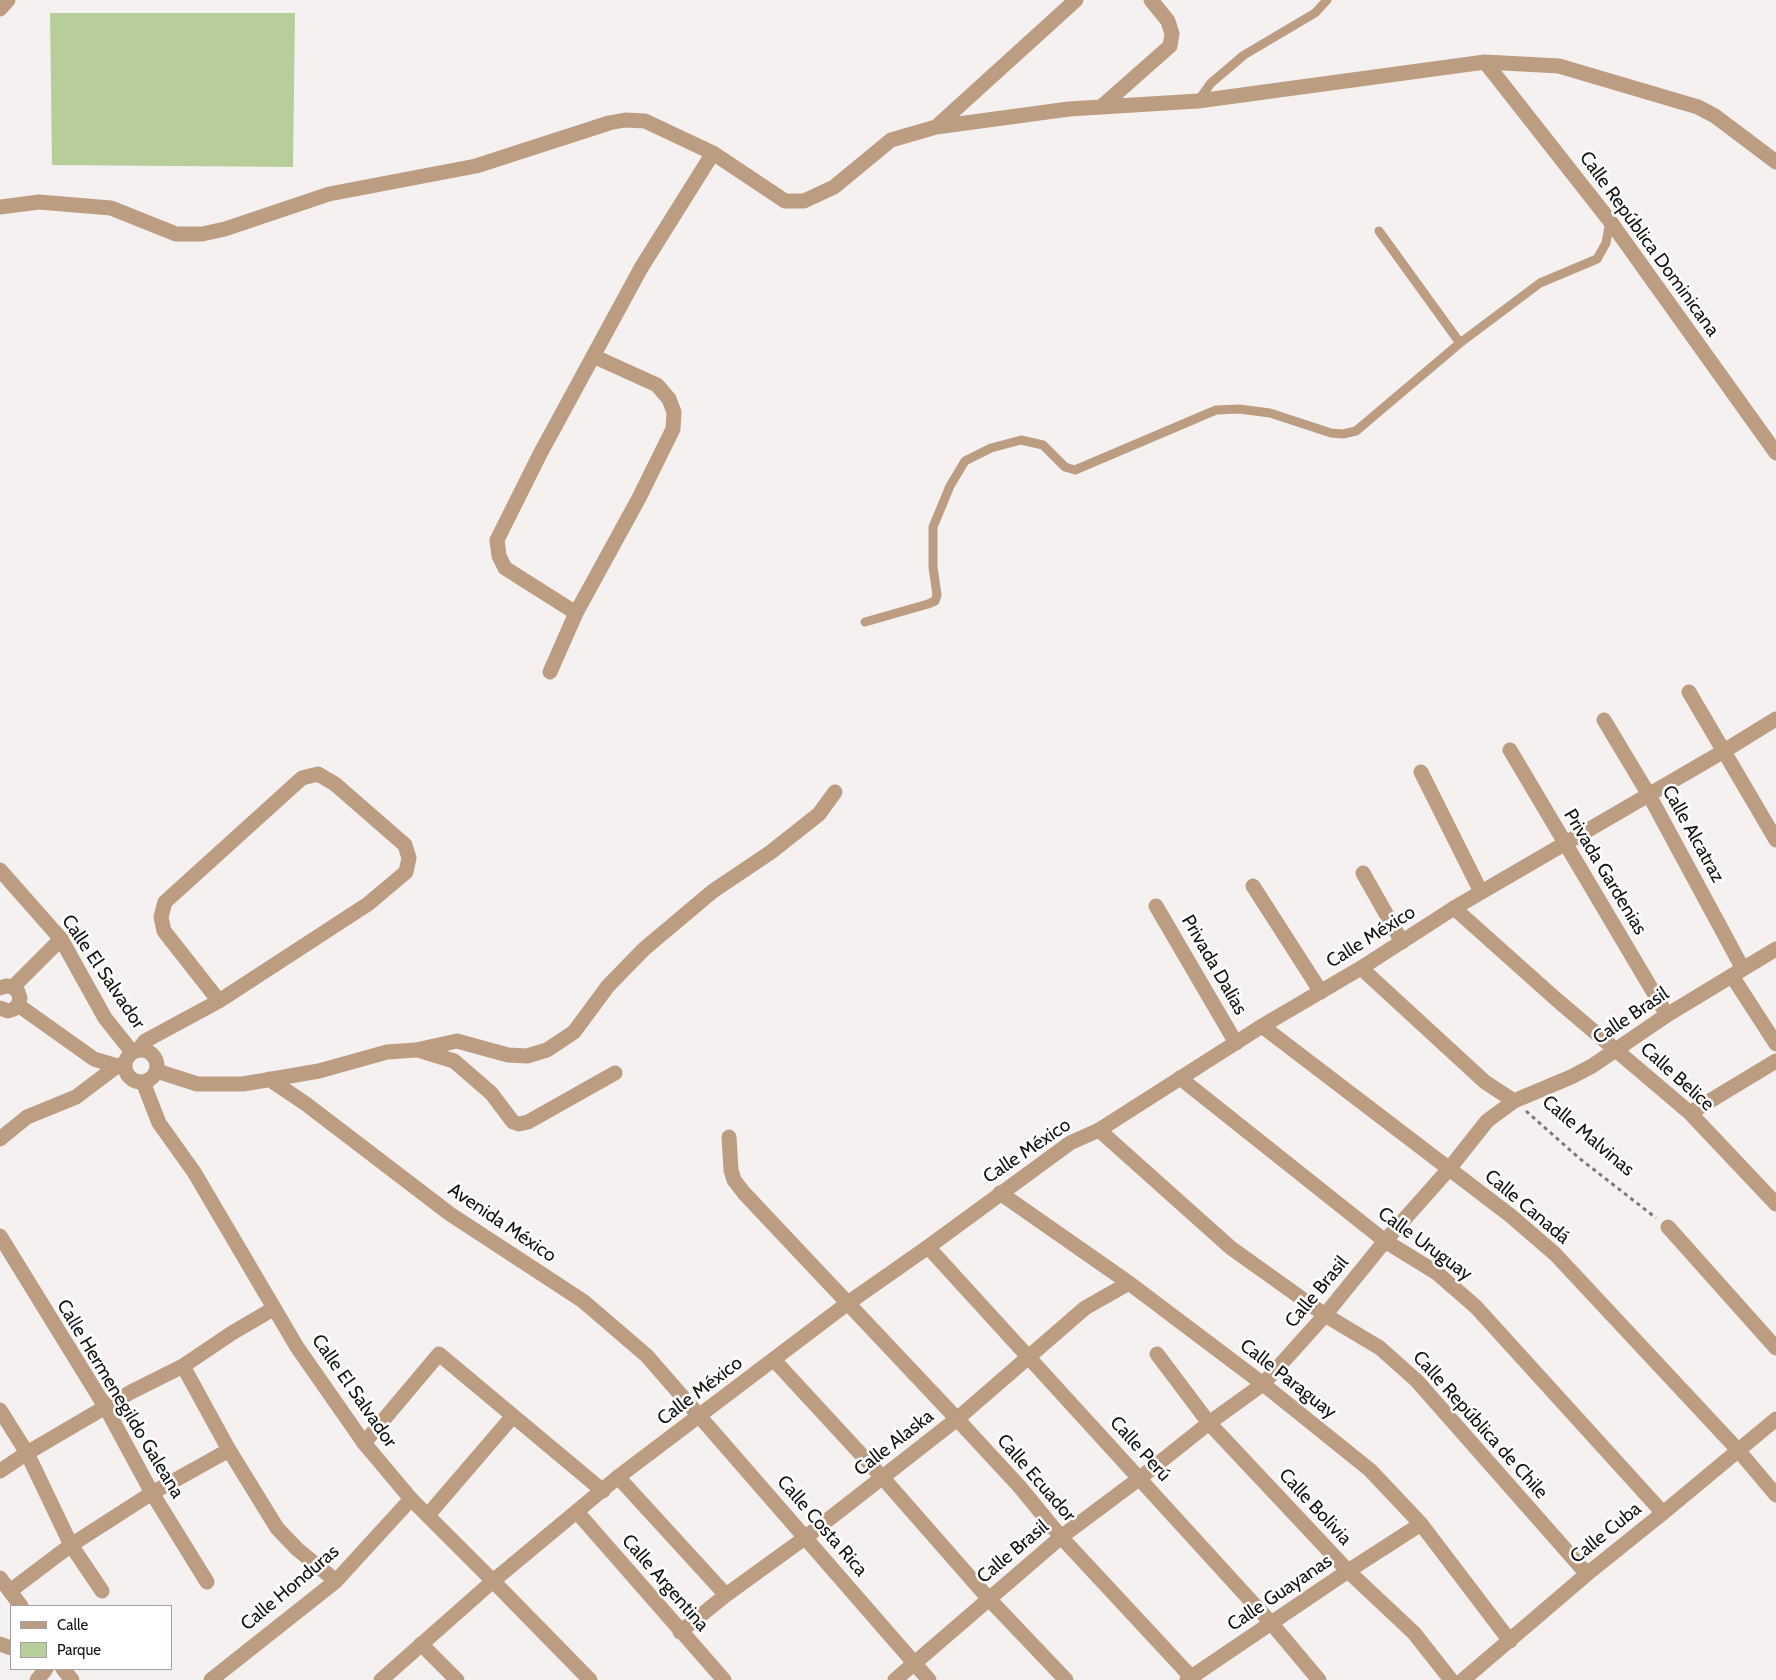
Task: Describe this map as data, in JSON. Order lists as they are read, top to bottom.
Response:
{
  "streets": {
    "street": [
      "Calle República Dominicana",
      "Calle Alcatraz",
      "Privada Gardenias",
      "Calle México",
      "Privada Dalias",
      "Calle El Salvador",
      "Calle Brasil",
      "Calle Belice",
      "Calle Malvinas",
      "Calle Canadá",
      "Avenida México",
      "Calle Uruguay",
      "Calle Paraguay",
      "Calle Hermenegildo Galeana",
      "Calle República de Chile",
      "Calle Alaska",
      "Calle Perú",
      "Calle Ecuador",
      "Calle Bolivia",
      "Calle Costa Rica",
      "Calle Cuba",
      "Calle Argentina",
      "Calle Honduras",
      "Calle Guayanas"
    ]
  },
  "crossings": [
    ["Calle Alcatraz", "Calle México"],
    ["Calle Alcatraz", "Calle Brasil"],
    ["Privada Gardenias", "Calle México"],
    ["Privada Gardenias", "Calle Brasil"],
    ["Calle México", "Privada Dalias"],
    ["Calle México", "Calle El Salvador"],
    ["Calle México", "Calle Belice"],
    ["Calle México", "Calle Malvinas"],
    ["Calle México", "Calle Canadá"],
    ["Calle México", "Avenida México"],
    ["Calle México", "Calle Uruguay"],
    ["Calle México", "Calle Paraguay"],
    ["Calle México", "Calle República de Chile"],
    ["Calle México", "Calle Perú"],
    ["Calle México", "Calle Ecuador"],
    ["Calle México", "Calle Costa Rica"],
    ["Calle México", "Calle Argentina"],
    ["Calle El Salvador", "Calle Honduras"],
    ["Calle Brasil", "Calle Belice"],
    ["Calle Brasil", "Calle Malvinas"],
    ["Calle Brasil", "Calle Canadá"],
    ["Calle Brasil", "Calle Uruguay"],
    ["Calle Brasil", "Calle Paraguay"],
    ["Calle Brasil", "Calle República de Chile"],
    ["Calle Brasil", "Calle Perú"],
    ["Calle Brasil", "Calle Ecuador"],
    ["Calle Brasil", "Calle Bolivia"],
    ["Calle Brasil", "Calle Costa Rica"],
    ["Calle Canadá", "Calle Cuba"],
    ["Avenida México", "Calle Costa Rica"],
    ["Calle Uruguay", "Calle Cuba"],
    ["Calle Paraguay", "Calle Alaska"],
    ["Calle Paraguay", "Calle Cuba"],
    ["Calle Paraguay", "Calle Guayanas"],
    ["Calle República de Chile", "Calle Cuba"],
    ["Calle Alaska", "Calle Perú"],
    ["Calle Alaska", "Calle Ecuador"],
    ["Calle Alaska", "Calle Costa Rica"],
    ["Calle Alaska", "Calle Argentina"],
    ["Calle Perú", "Calle Guayanas"],
    ["Calle Ecuador", "Calle Guayanas"],
    ["Calle Bolivia", "Calle Guayanas"]
  ],
  "legend": ["Calle", "Parque"]
}
